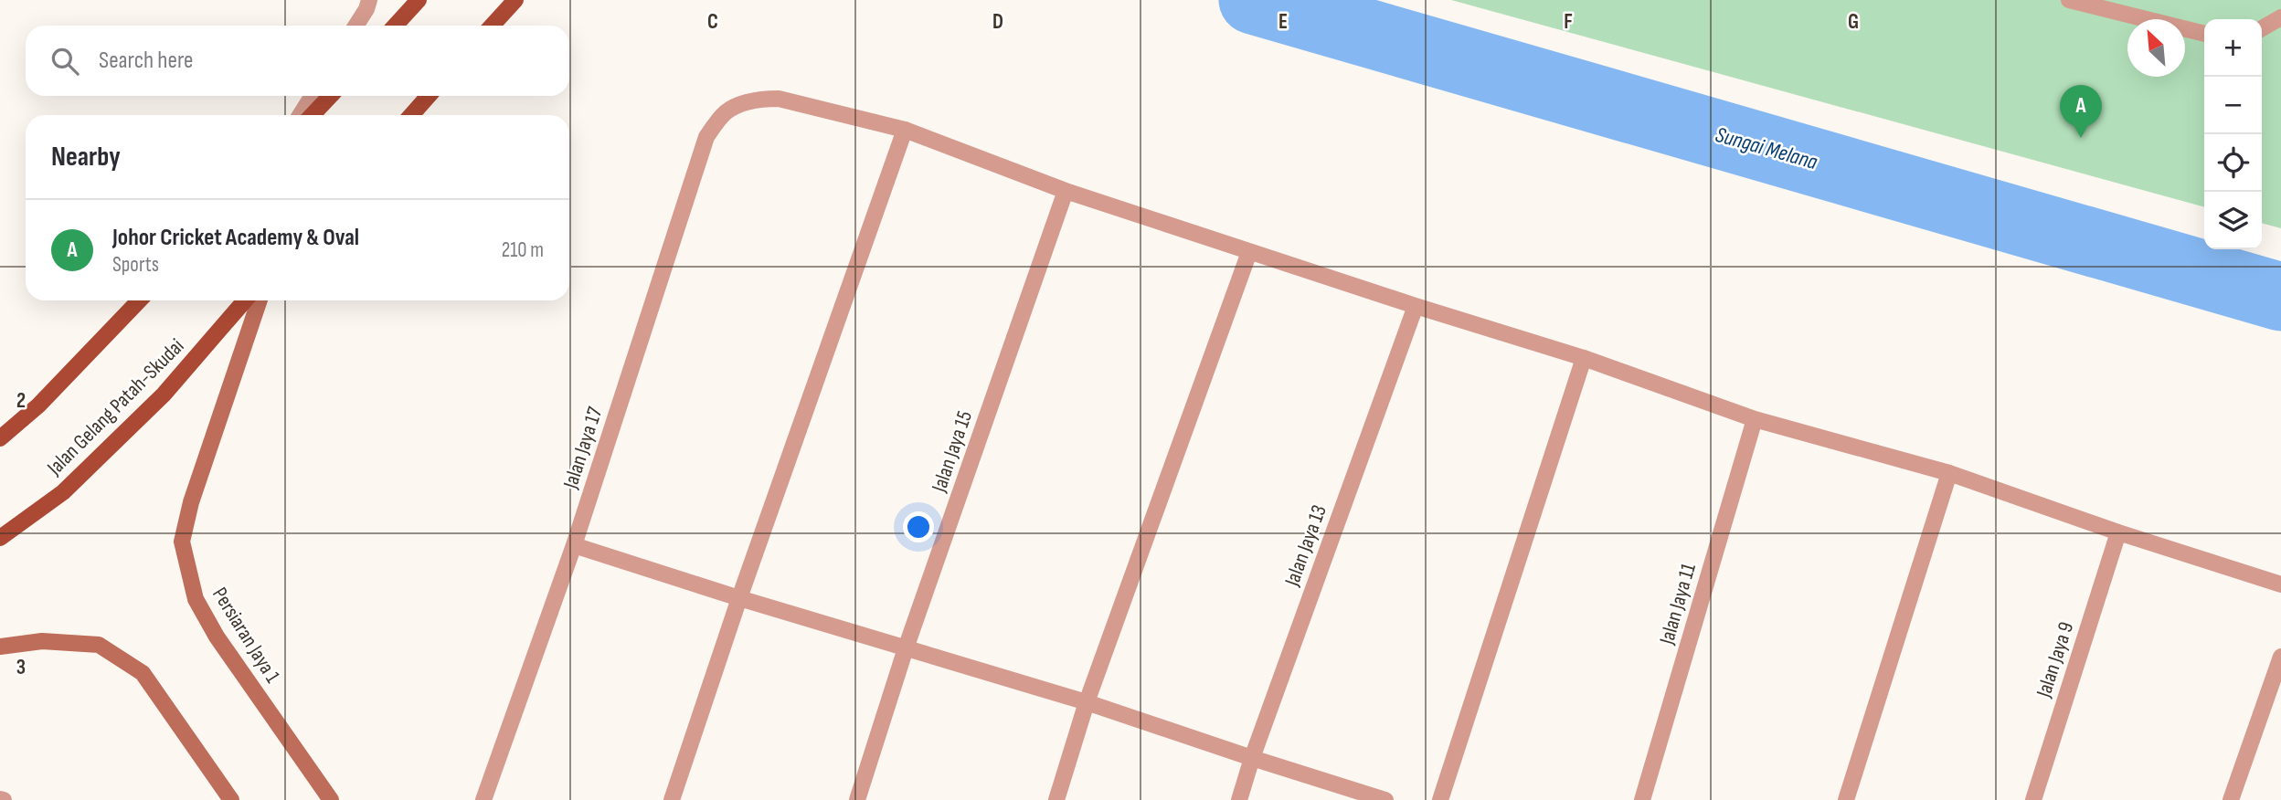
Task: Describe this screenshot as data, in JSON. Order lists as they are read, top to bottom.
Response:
{
  "streets": {
    "main road": ["Jalan Gelang Patah-Skudai", "Persiaran Jaya 1"],
    "street": [
      "Jalan Jaya 17",
      "Jalan Jaya 15",
      "Jalan Jaya 13",
      "Jalan Jaya 11",
      "Jalan Jaya 9"
    ]
  },
  "water": ["Sungai Melana"],
  "north": "top left",
  "page": {
    "map_buttons": ["+", "−"],
    "search": "Search here",
    "pins": "A",
    "heading": "Nearby",
    "list": [
      {
        "mark": "A",
        "name": "Johor Cricket Academy & Oval",
        "note": "Sports",
        "value": "210 m"
      }
    ]
  },
  "grid": {
    "columns": [
      "C",
      "D",
      "E",
      "F",
      "G"
    ],
    "rows": ["2", "3"]
  }
}
